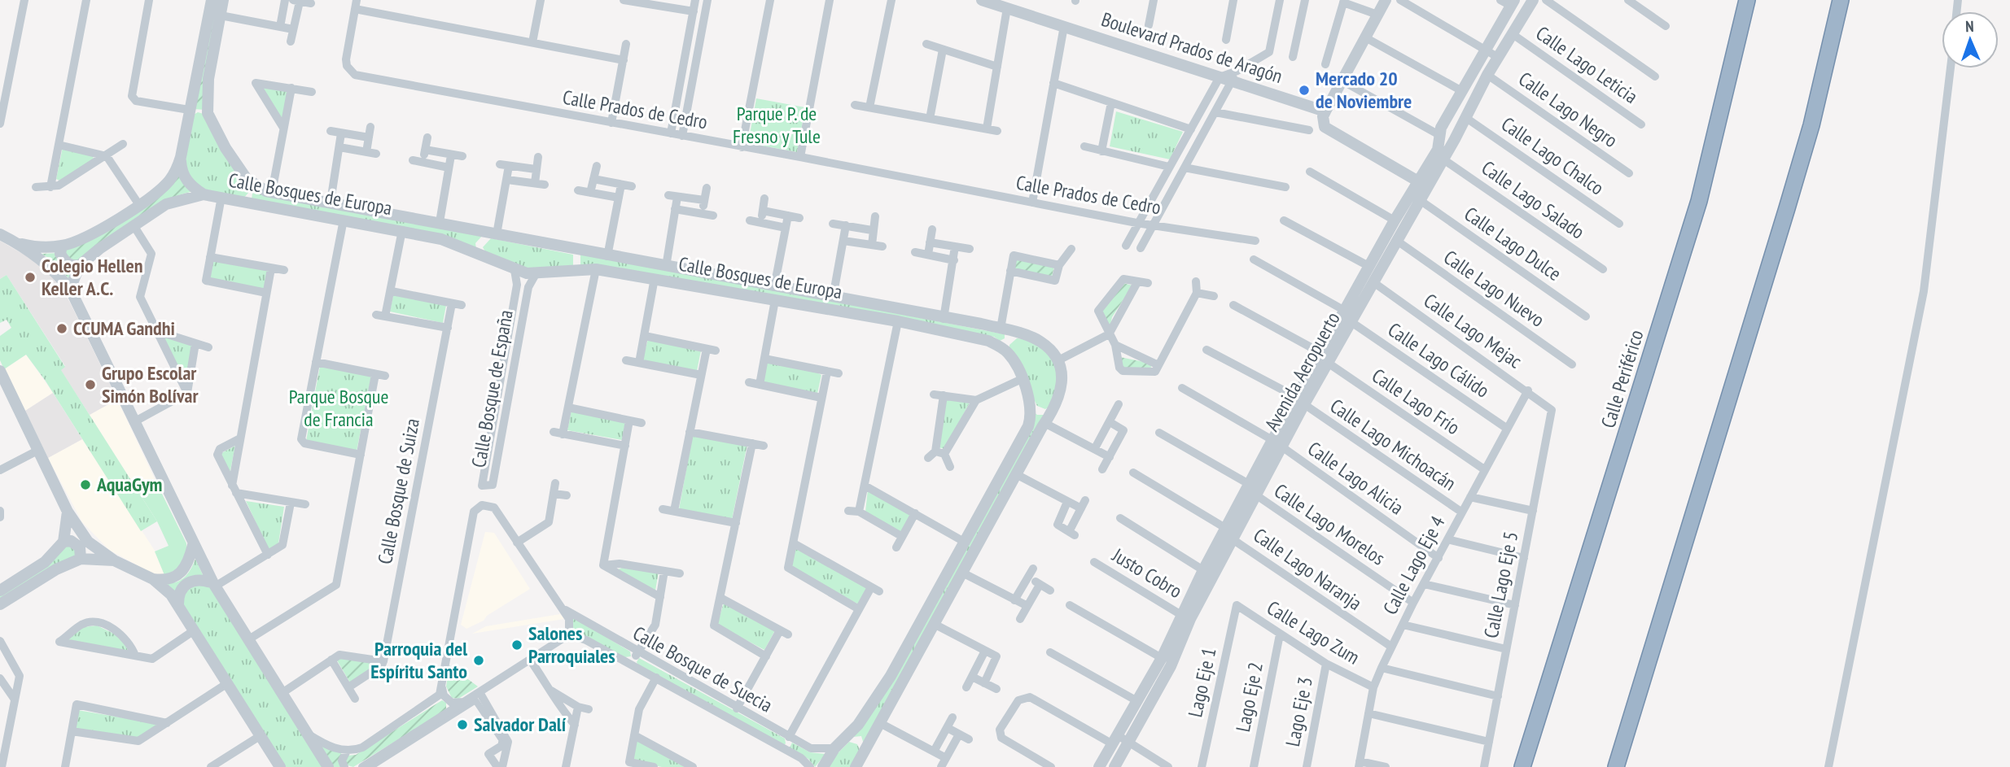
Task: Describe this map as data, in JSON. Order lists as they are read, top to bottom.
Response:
{
  "streets": {
    "highway": ["Calle Periférico"],
    "street": [
      "Boulevard Prados de Aragón",
      "Calle Lago Leticia",
      "Calle Prados de Cedro",
      "Calle Lago Negro",
      "Calle Lago Chalco",
      "Calle Bosques de Europa",
      "Calle Lago Salado",
      "Calle Lago Dulce",
      "Calle Lago Nuevo",
      "Calle Lago Mejac",
      "Calle Lago Cálido",
      "Avenida Aeropuerto",
      "Calle Bosque de España",
      "Calle Lago Frío",
      "Calle Lago Michoacán",
      "Calle Lago Alicia",
      "Calle Bosque de Suiza",
      "Calle Lago Morelos",
      "Calle Lago Eje 4",
      "Calle Lago Naranja",
      "Justo Cobro",
      "Calle Lago Eje 5",
      "Calle Lago Zum",
      "Calle Bosque de Suecia",
      "Lago Eje 1",
      "Lago Eje 2",
      "Lago Eje 3"
    ]
  },
  "crossings": [
    ["Calle Lago Leticia", "Avenida Aeropuerto"],
    ["Calle Lago Negro", "Avenida Aeropuerto"],
    ["Calle Lago Chalco", "Avenida Aeropuerto"],
    ["Calle Bosques de Europa", "Calle Bosque de España"],
    ["Calle Lago Salado", "Avenida Aeropuerto"],
    ["Calle Lago Dulce", "Avenida Aeropuerto"],
    ["Calle Lago Nuevo", "Avenida Aeropuerto"],
    ["Calle Lago Mejac", "Avenida Aeropuerto"],
    ["Calle Lago Mejac", "Calle Lago Eje 4"],
    ["Calle Lago Mejac", "Calle Lago Eje 5"],
    ["Calle Lago Cálido", "Avenida Aeropuerto"],
    ["Calle Lago Cálido", "Calle Lago Eje 4"],
    ["Avenida Aeropuerto", "Calle Lago Frío"],
    ["Avenida Aeropuerto", "Calle Lago Michoacán"],
    ["Avenida Aeropuerto", "Calle Lago Alicia"],
    ["Avenida Aeropuerto", "Calle Lago Morelos"],
    ["Avenida Aeropuerto", "Calle Lago Naranja"],
    ["Avenida Aeropuerto", "Justo Cobro"],
    ["Calle Lago Frío", "Calle Lago Eje 4"],
    ["Calle Lago Michoacán", "Calle Lago Eje 4"],
    ["Calle Lago Alicia", "Calle Lago Eje 4"],
    ["Calle Lago Morelos", "Calle Lago Eje 4"],
    ["Calle Lago Eje 4", "Calle Lago Naranja"],
    ["Calle Lago Eje 4", "Calle Lago Zum"],
    ["Calle Lago Zum", "Lago Eje 1"],
    ["Calle Lago Zum", "Lago Eje 2"],
    ["Calle Lago Zum", "Lago Eje 3"]
  ],
  "parks": ["Parque P. de Fresno y Tule", "Parque Bosque de Francia"],
  "places": [
    "Mercado 20 de Noviembre",
    "Colegio Hellen Keller A.C.",
    "CCUMA Gandhi",
    "Grupo Escolar Simón Bolívar",
    "AquaGym",
    "Salones Parroquiales",
    "Parroquia del Espíritu Santo",
    "Salvador Dalí"
  ],
  "north": "top"
}
